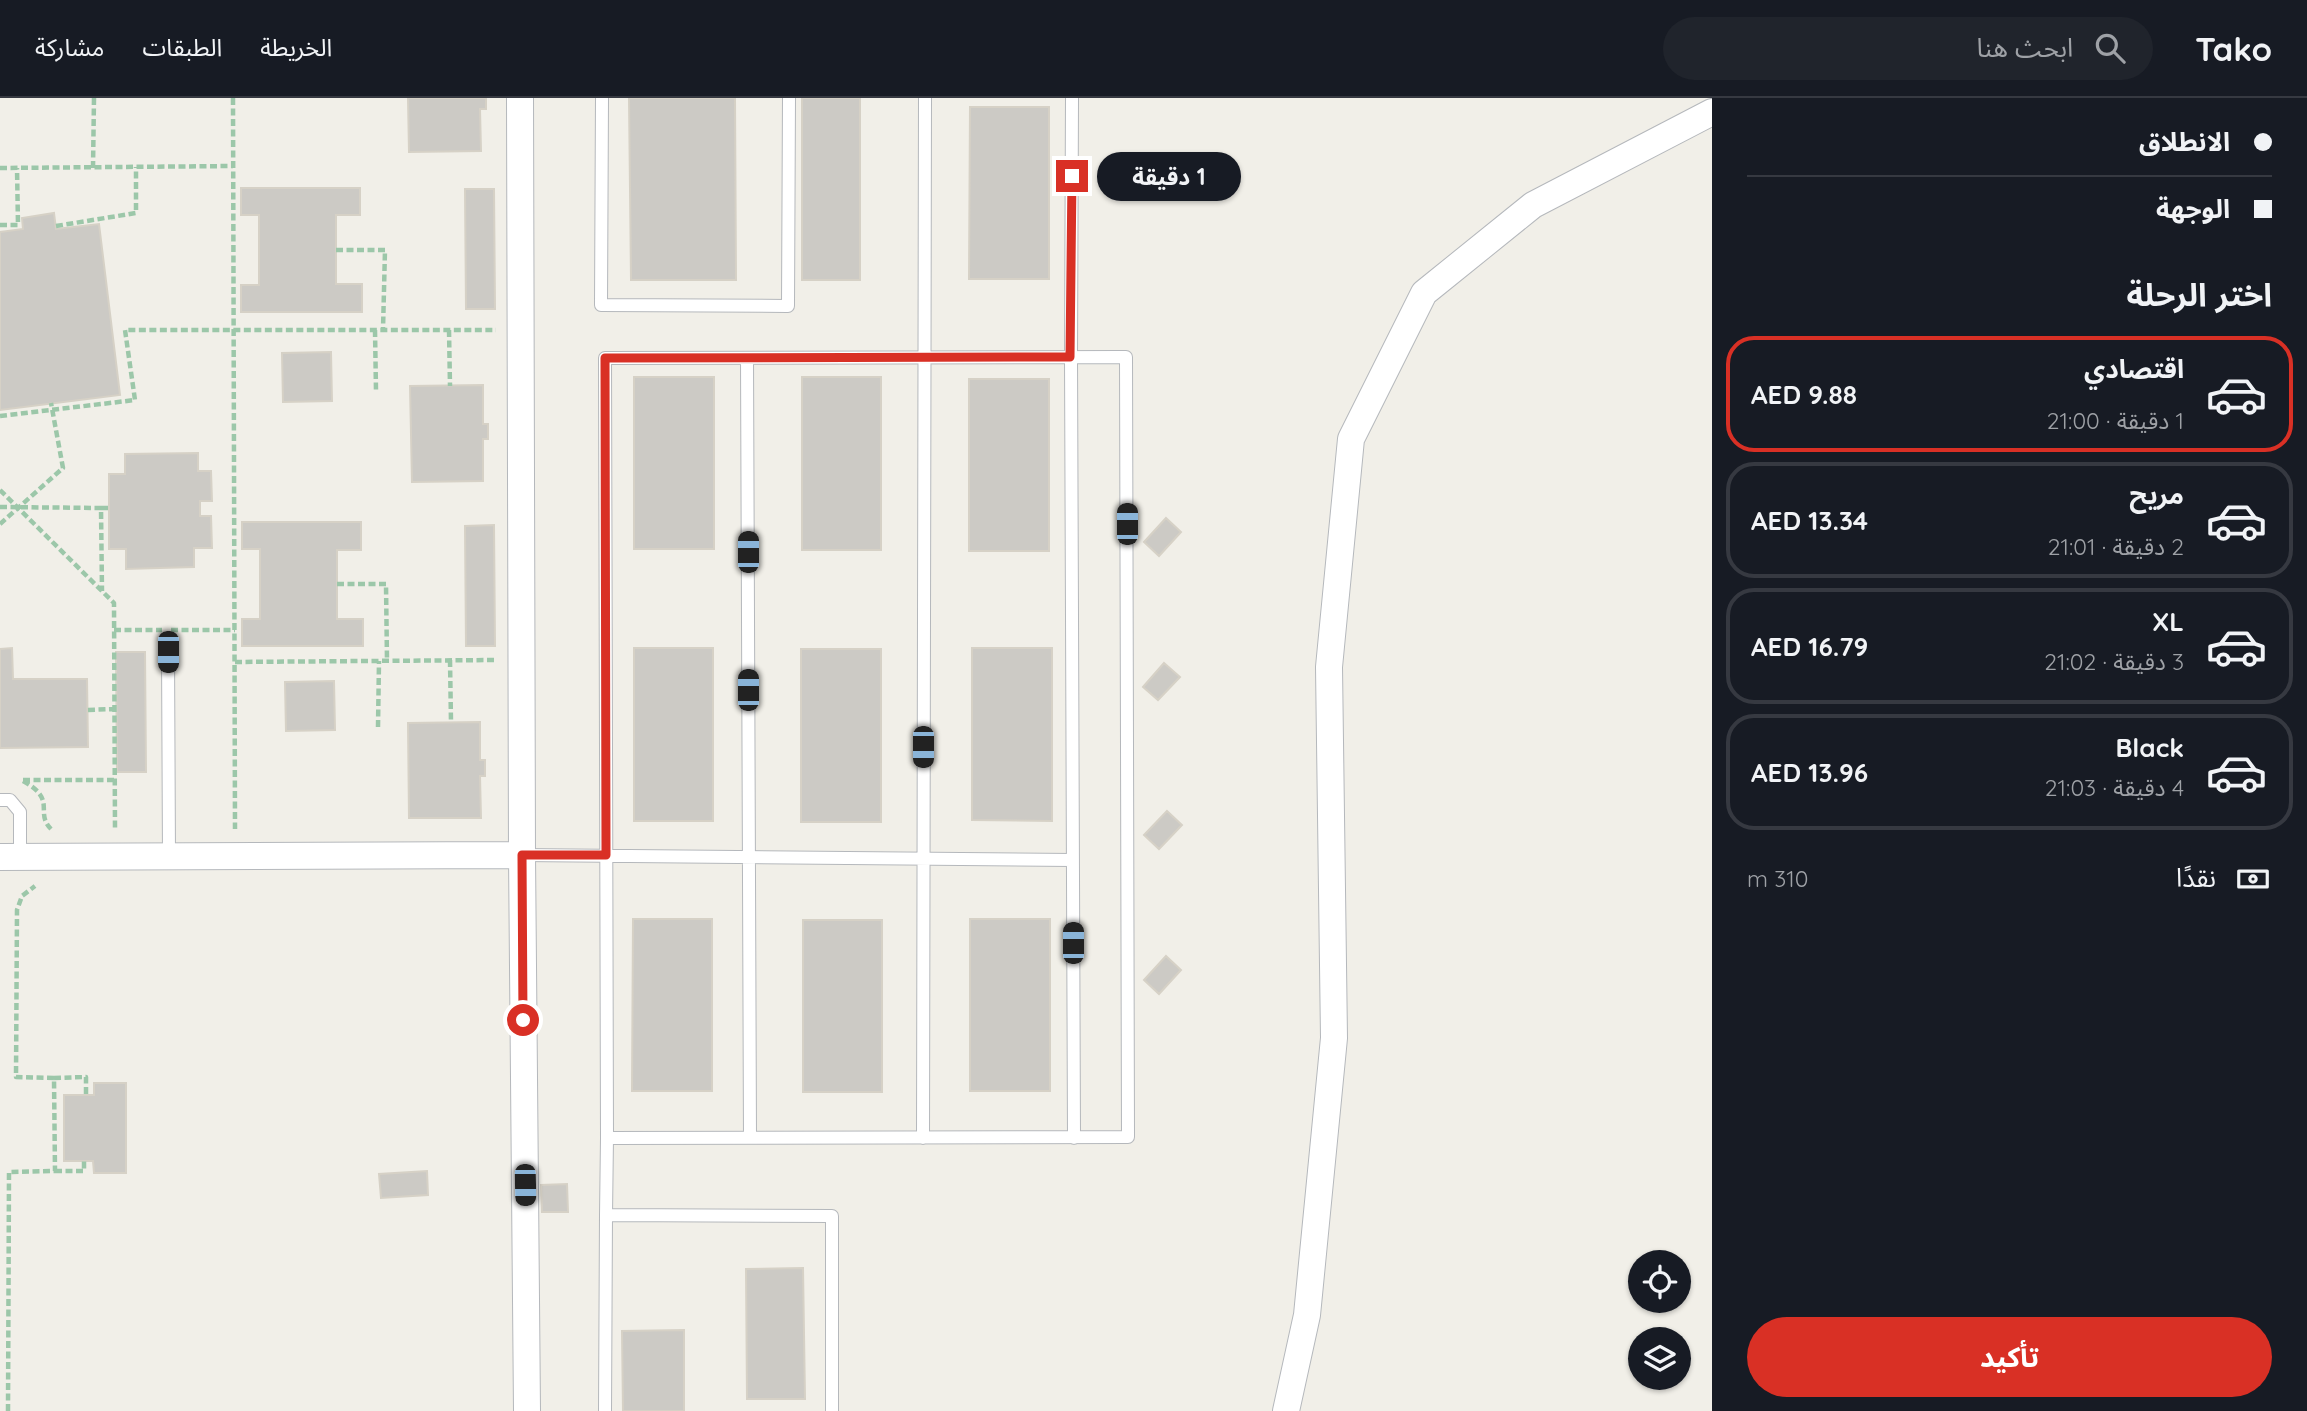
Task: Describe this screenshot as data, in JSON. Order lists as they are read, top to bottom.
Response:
{
  "page": {
    "header": "Tako",
    "search": "ابحث هنا",
    "nav": ["الخريطة", "الطبقات", "مشاركة"],
    "banner": ["الانطلاق", "الوجهة"],
    "bubble": "1 دقيقة",
    "heading": "اختر الرحلة",
    "list": [
      {
        "name": "اقتصادي",
        "note": "1 دقيقة · 21:00",
        "value": "AED 9.88"
      },
      {
        "name": "مريح",
        "note": "2 دقيقة · 21:01",
        "value": "AED 13.34"
      },
      {
        "name": "XL",
        "note": "3 دقيقة · 21:02",
        "value": "AED 16.79"
      },
      {
        "name": "Black",
        "note": "4 دقيقة · 21:03",
        "value": "AED 13.96"
      }
    ],
    "pay": ["نقدًا", "310 m"],
    "buttons": "تأكيد"
  }
}
